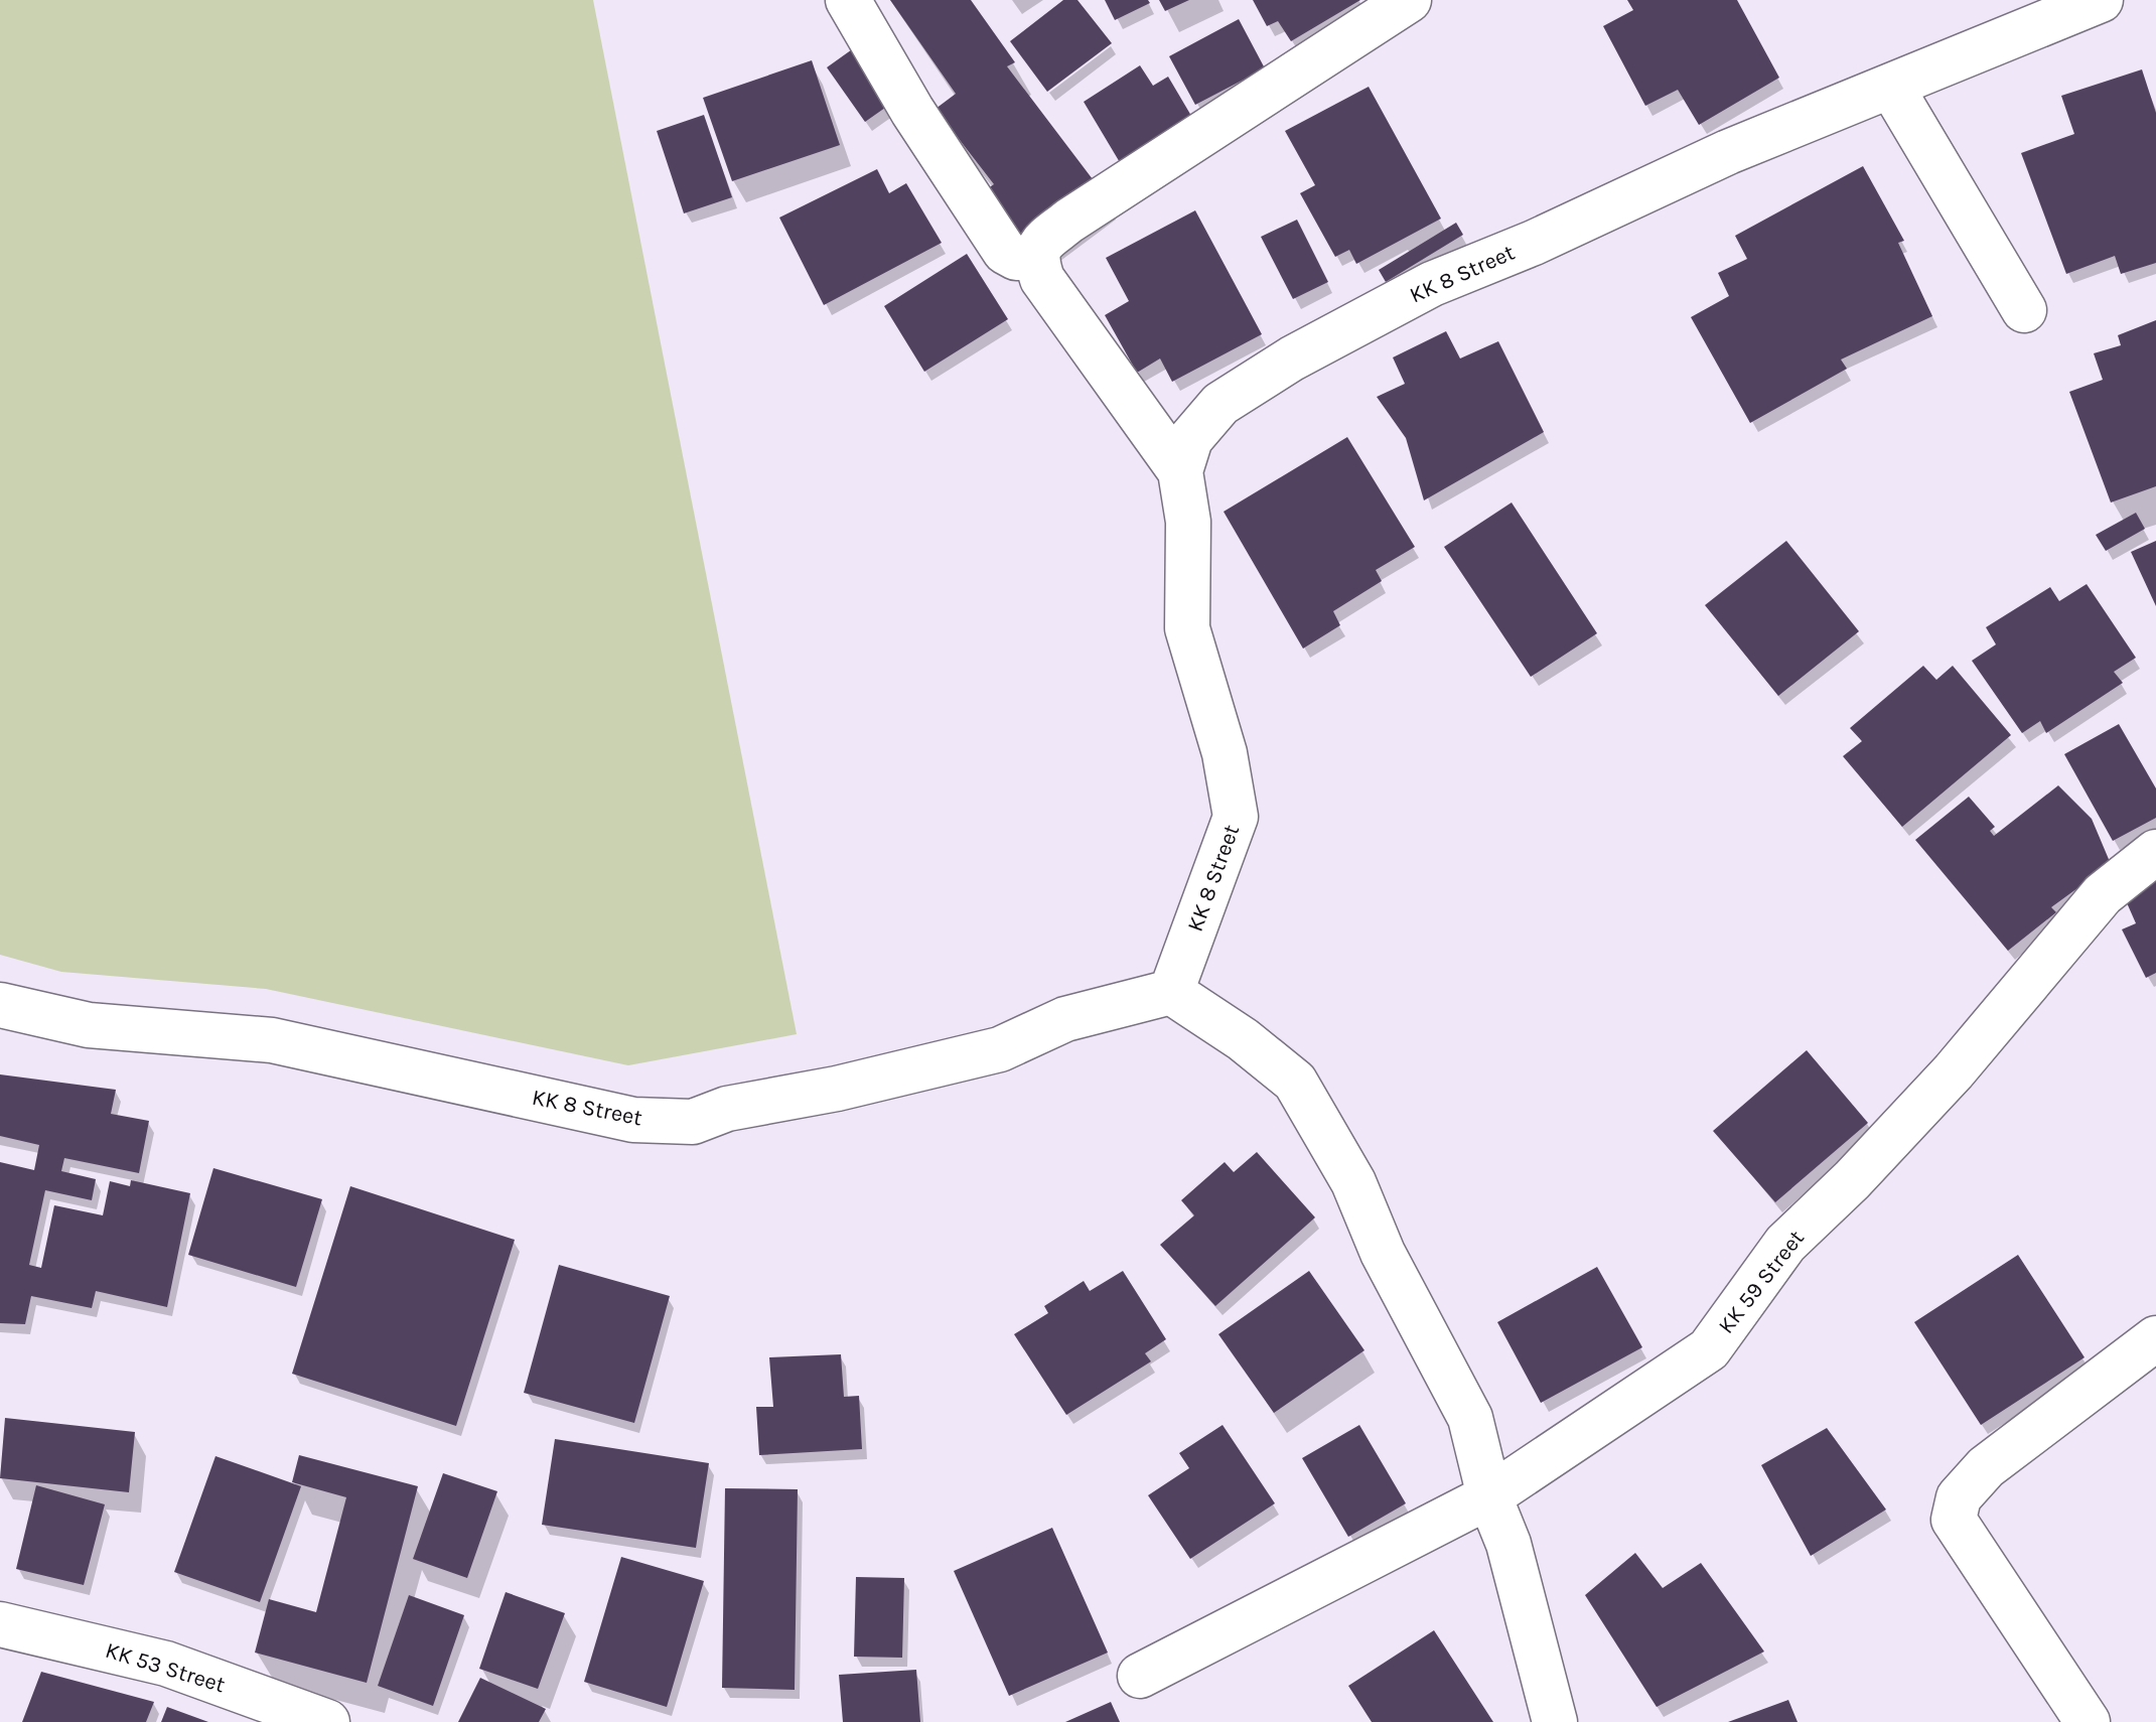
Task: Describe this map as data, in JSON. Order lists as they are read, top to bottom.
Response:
{
  "streets": {
    "street": ["KK 8 Street", "KK 59 Street", "KK 53 Street"]
  }
}
